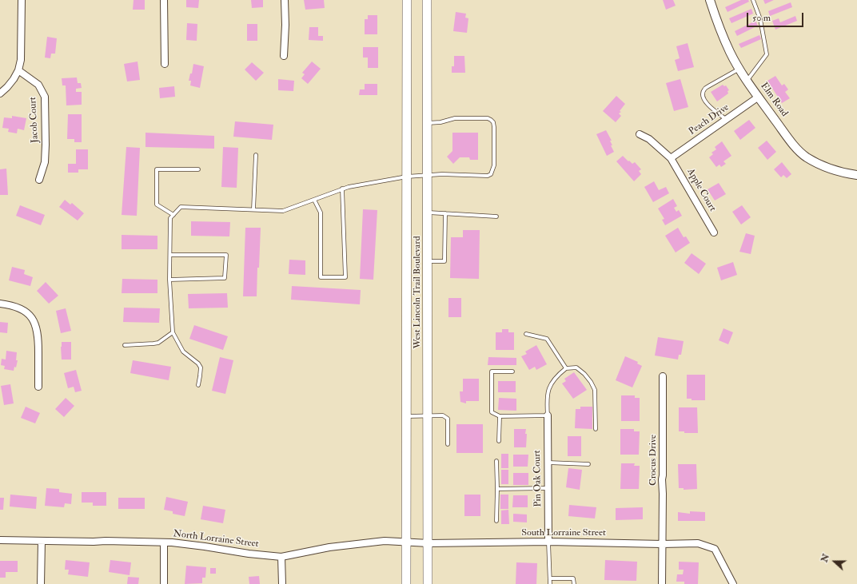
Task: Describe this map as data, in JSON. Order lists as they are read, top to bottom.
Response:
{
  "streets": {
    "main road": ["West Lincoln Trail Boulevard"],
    "street": [
      "Elm Road",
      "Jacob Court",
      "Peach Drive",
      "Apple Court",
      "Crocus Drive",
      "Pin Oak Court",
      "South Lorraine Street",
      "North Lorraine Street"
    ]
  },
  "crossings": [
    ["Elm Road", "Peach Drive"],
    ["Peach Drive", "Apple Court"],
    ["West Lincoln Trail Boulevard", "South Lorraine Street"],
    ["West Lincoln Trail Boulevard", "North Lorraine Street"],
    ["Crocus Drive", "South Lorraine Street"],
    ["Pin Oak Court", "South Lorraine Street"],
    ["South Lorraine Street", "North Lorraine Street"]
  ],
  "scale_bar": "50 m",
  "north": "left"
}
